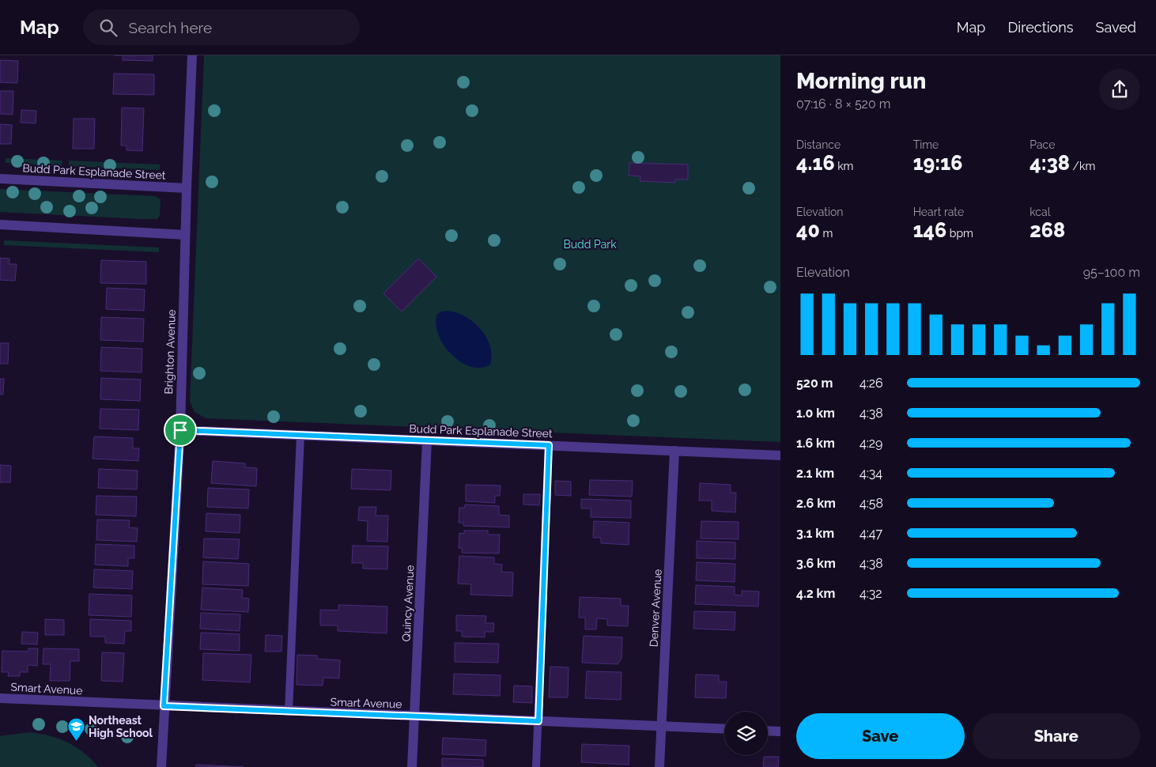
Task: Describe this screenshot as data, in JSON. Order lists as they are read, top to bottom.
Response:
{
  "streets": {
    "street": [
      "Budd Park Esplanade Street",
      "Brighton Avenue",
      "Quincy Avenue",
      "Denver Avenue",
      "Smart Avenue"
    ]
  },
  "crossings": [
    ["Budd Park Esplanade Street", "Brighton Avenue"],
    ["Budd Park Esplanade Street", "Quincy Avenue"],
    ["Budd Park Esplanade Street", "Denver Avenue"],
    ["Brighton Avenue", "Smart Avenue"],
    ["Quincy Avenue", "Smart Avenue"],
    ["Denver Avenue", "Smart Avenue"]
  ],
  "parks": ["Budd Park"],
  "places": {
    "school or university": ["Northeast High School"]
  },
  "page": {
    "header": "Map",
    "search": "Search here",
    "nav": ["Map", "Directions", "Saved"],
    "heading": ["Morning run", "07:16 · 8 × 520 m"],
    "stats": [
      ["Distance", "4.16 km"],
      ["Time", "19:16"],
      ["Pace", "4:38 /km"],
      ["Elevation", "40 m"],
      ["Heart rate", "146 bpm"],
      ["kcal", "268"]
    ],
    "chart": ["Elevation", "95–100 m"],
    "list": [
      {
        "name": "520 m",
        "note": "4:26"
      },
      {
        "name": "1.0 km",
        "note": "4:38"
      },
      {
        "name": "1.6 km",
        "note": "4:29"
      },
      {
        "name": "2.1 km",
        "note": "4:34"
      },
      {
        "name": "2.6 km",
        "note": "4:58"
      },
      {
        "name": "3.1 km",
        "note": "4:47"
      },
      {
        "name": "3.6 km",
        "note": "4:38"
      },
      {
        "name": "4.2 km",
        "note": "4:32"
      }
    ],
    "buttons": ["Save", "Share"]
  }
}
